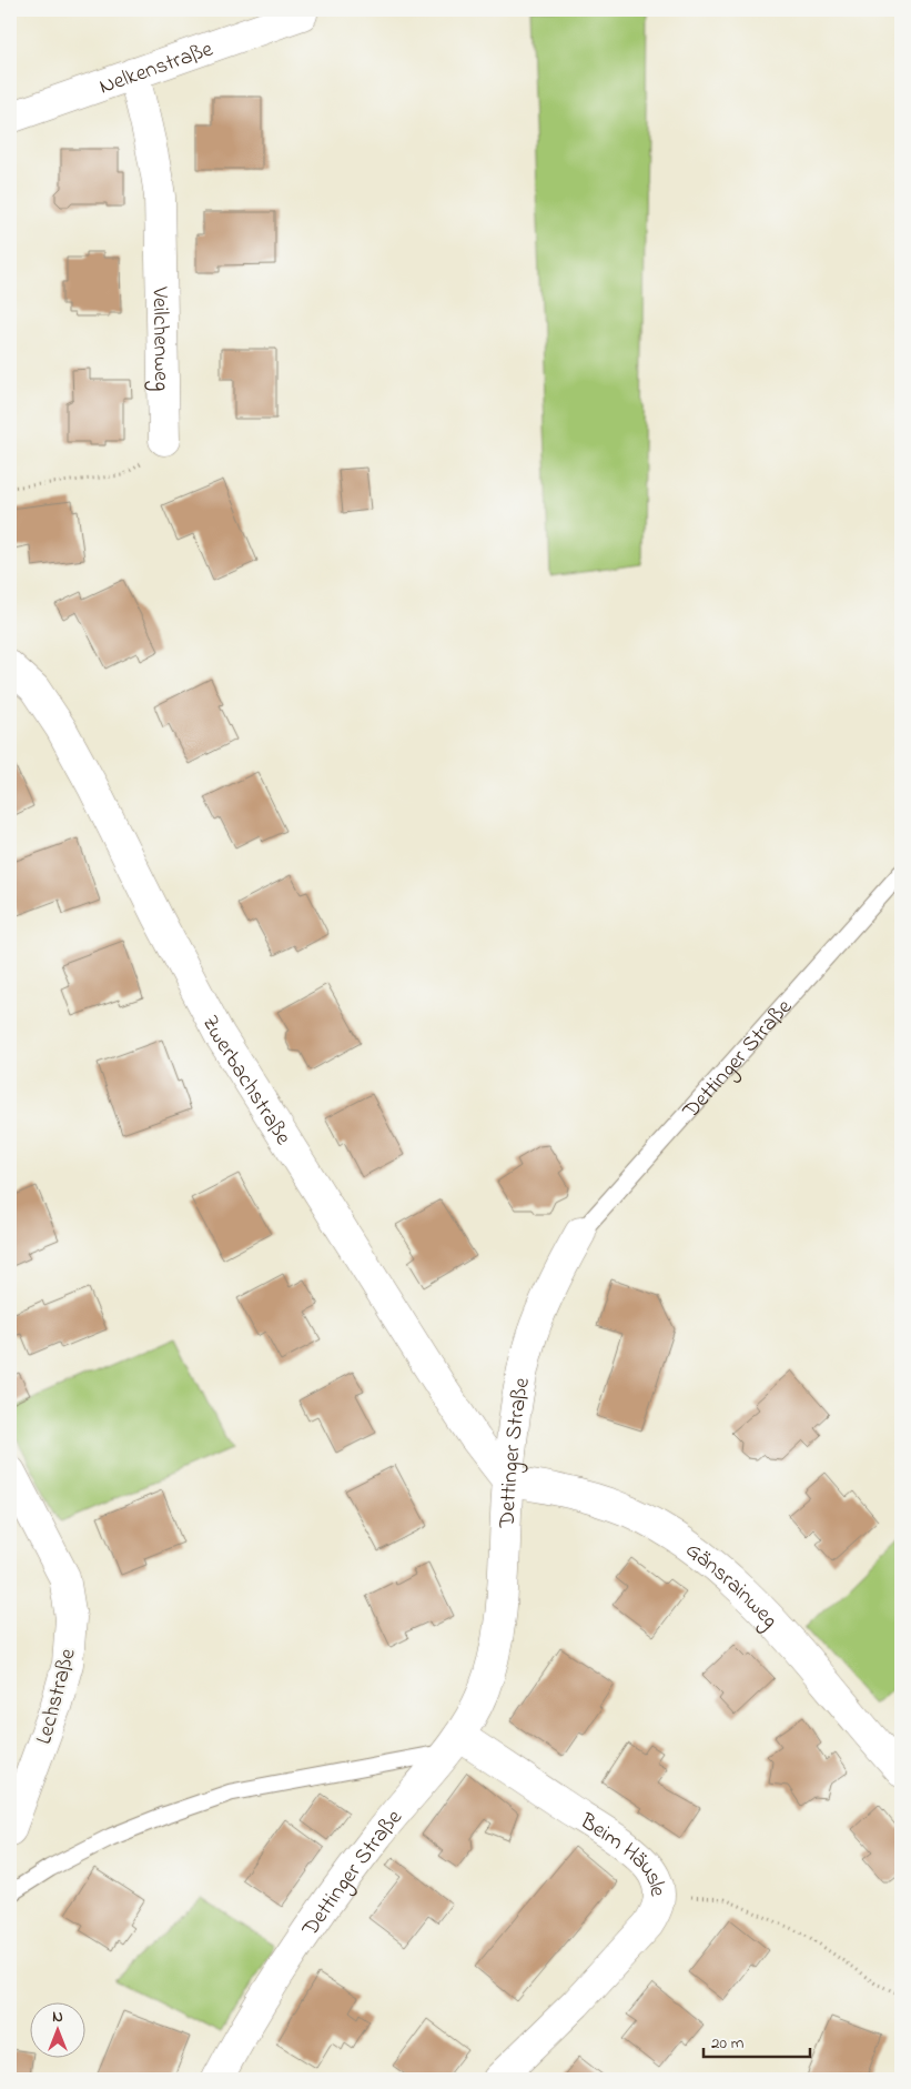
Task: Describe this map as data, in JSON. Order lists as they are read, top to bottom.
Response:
{
  "streets": {
    "street": [
      "Nelkenstraße",
      "Veilchenweg",
      "Dettinger Straße",
      "Zwerbachstraße",
      "Gänsrainweg",
      "Lechstraße",
      "Beim Häusle"
    ]
  },
  "crossings": [
    ["Nelkenstraße", "Veilchenweg"],
    ["Dettinger Straße", "Zwerbachstraße"],
    ["Dettinger Straße", "Gänsrainweg"],
    ["Dettinger Straße", "Beim Häusle"],
    ["Zwerbachstraße", "Gänsrainweg"]
  ],
  "scale_bar": "20 m",
  "north": "top"
}
